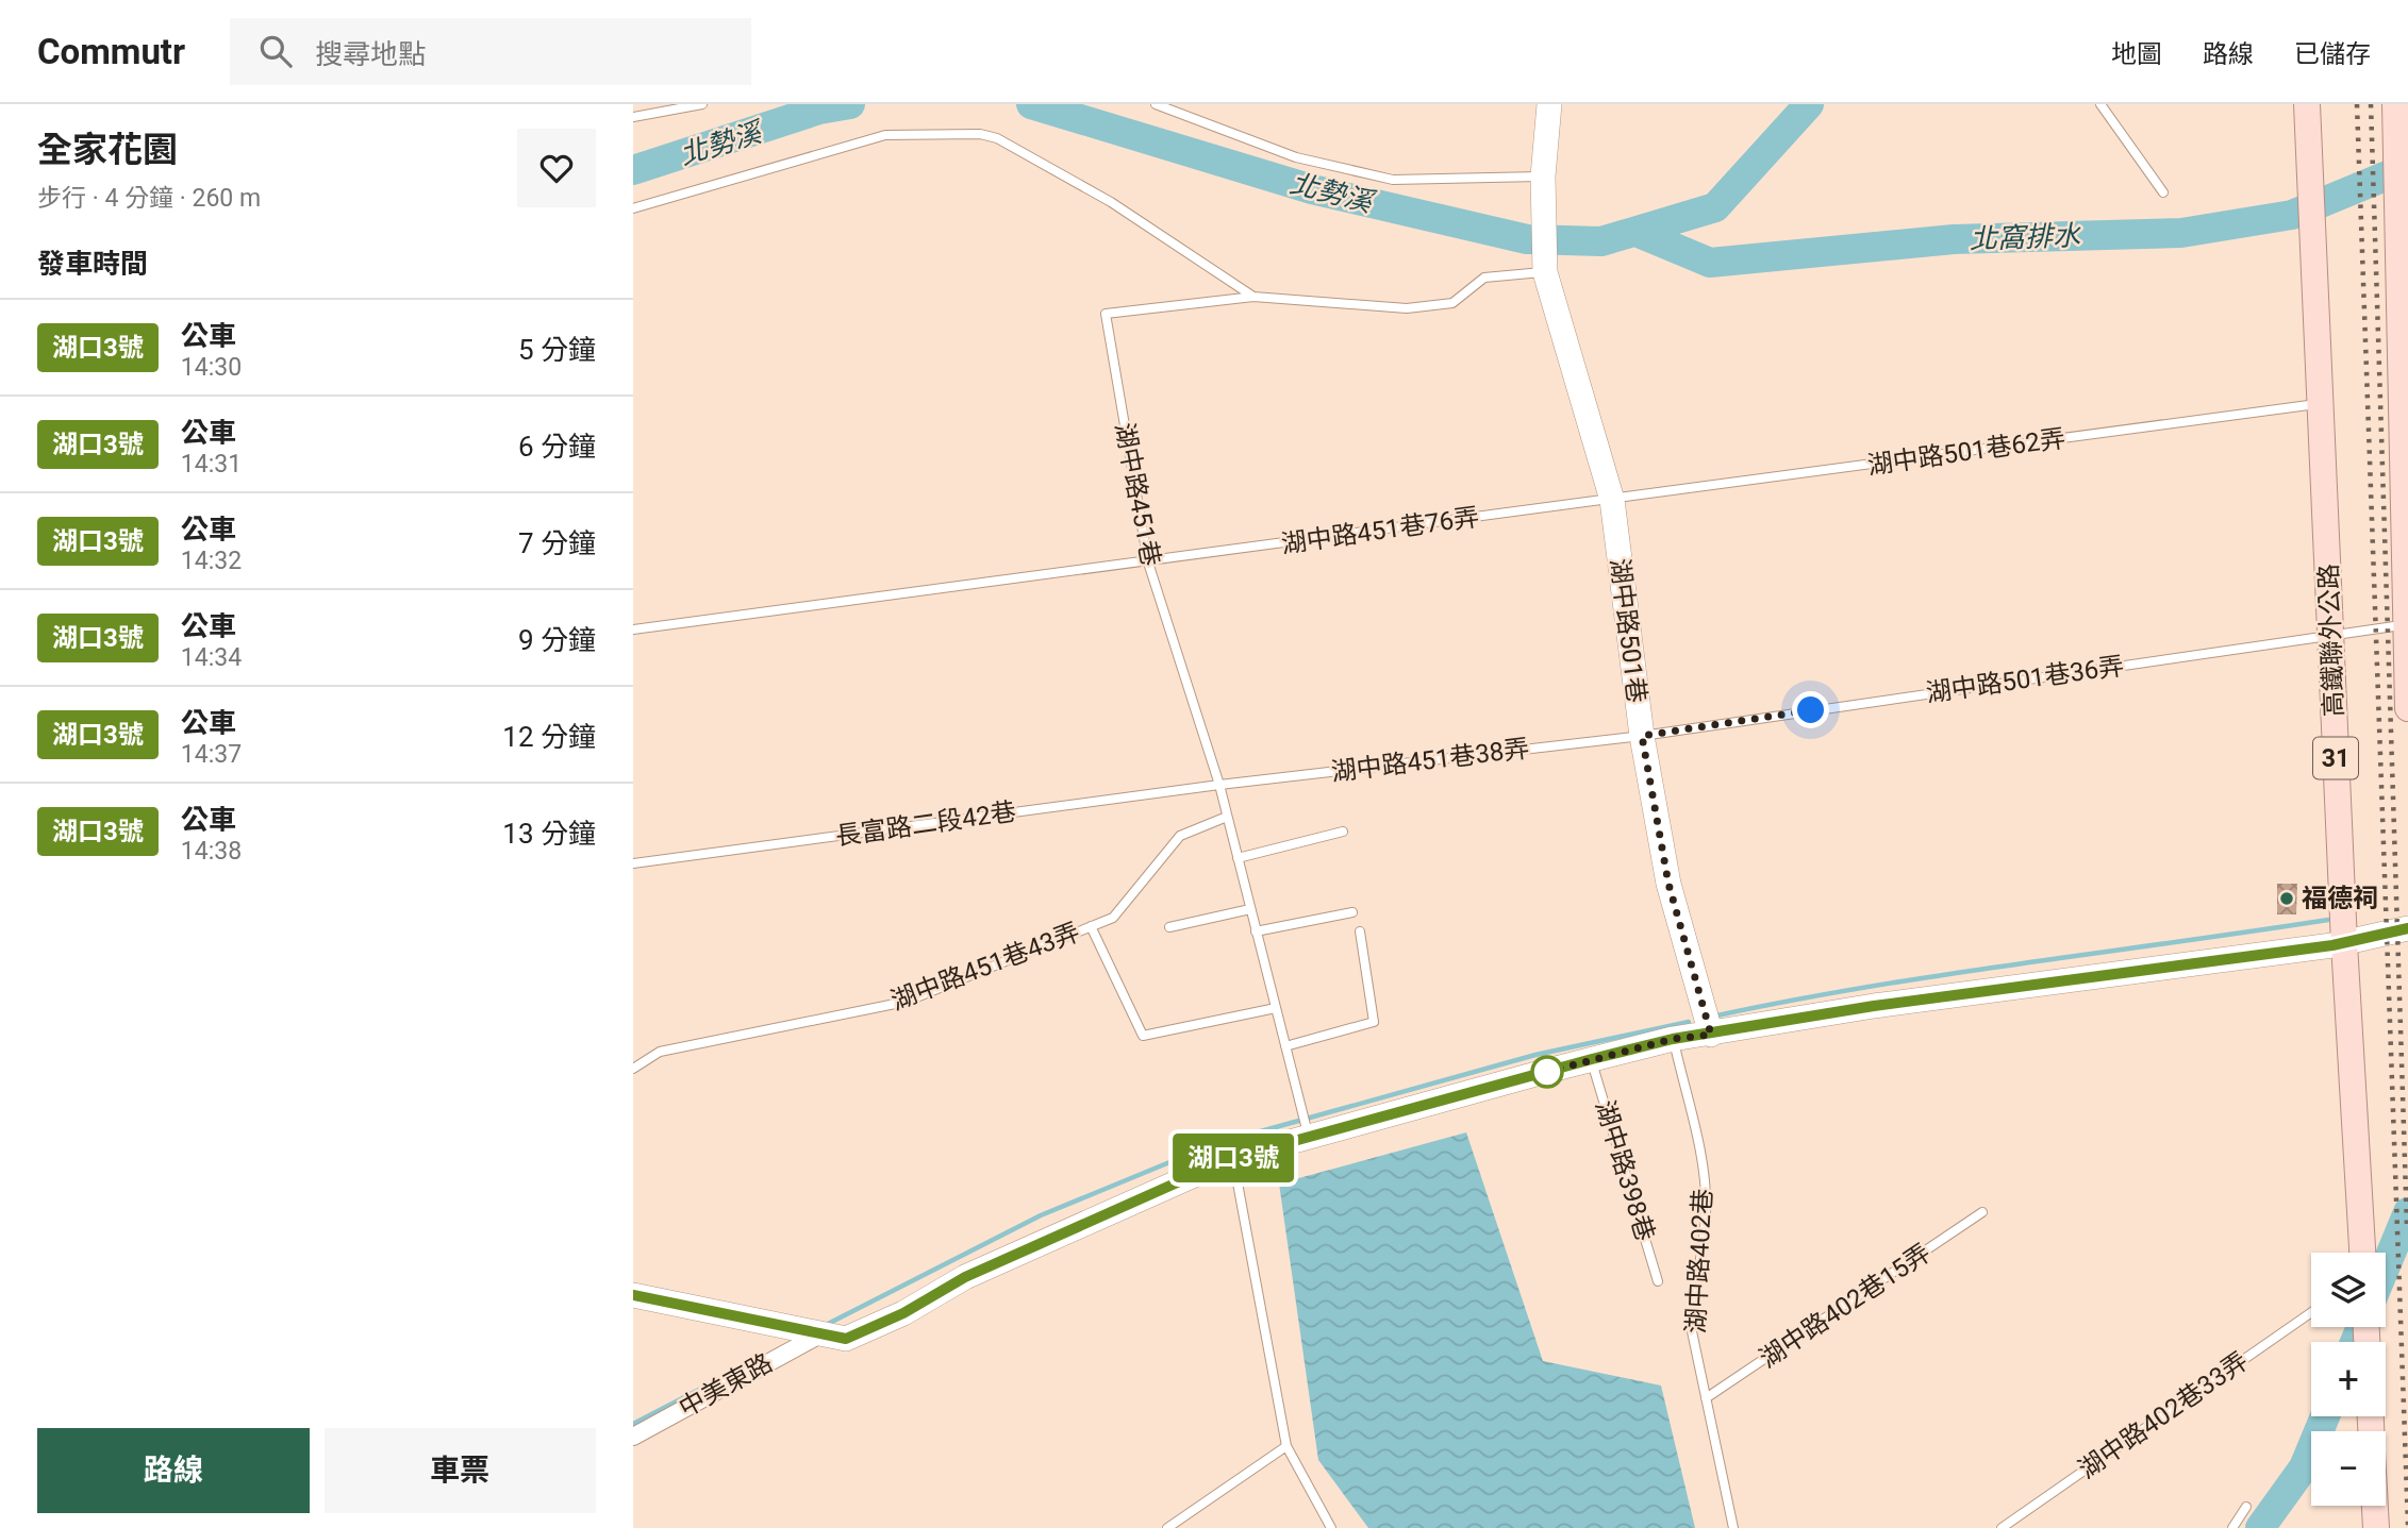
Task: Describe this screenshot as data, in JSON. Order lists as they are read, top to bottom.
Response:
{
  "streets": {
    "main road": ["高鐵聯外公路", "31"],
    "street": ["湖中路501巷", "中美東路"],
    "lane": [
      "湖中路501巷62弄",
      "湖中路451巷",
      "湖中路451巷76弄",
      "湖中路501巷36弄",
      "湖中路451巷38弄",
      "長富路二段42巷",
      "湖中路451巷43弄",
      "湖中路398巷",
      "湖中路402巷",
      "湖中路402巷15弄",
      "湖中路402巷33弄"
    ]
  },
  "crossings": [
    ["湖中路501巷62弄", "湖中路451巷76弄"],
    ["湖中路501巷62弄", "湖中路501巷"],
    ["湖中路501巷62弄", "高鐵聯外公路"],
    ["湖中路451巷", "湖中路451巷76弄"],
    ["湖中路451巷", "湖中路501巷"],
    ["湖中路451巷", "湖中路451巷38弄"],
    ["湖中路451巷", "長富路二段42巷"],
    ["湖中路451巷", "湖中路451巷43弄"],
    ["湖中路451巷76弄", "湖中路501巷"],
    ["湖中路501巷", "湖中路501巷36弄"],
    ["湖中路501巷", "湖中路451巷38弄"],
    ["高鐵聯外公路", "湖中路501巷36弄"],
    ["湖中路501巷36弄", "湖中路451巷38弄"],
    ["湖中路451巷38弄", "長富路二段42巷"],
    ["湖中路402巷", "湖中路402巷15弄"]
  ],
  "water": ["北勢溪", "北窩排水"],
  "places": ["福德祠"],
  "lines": ["bus line 湖口3號"],
  "page": {
    "header": "Commutr",
    "search": "搜尋地點",
    "nav": ["地圖", "路線", "已儲存"],
    "heading": [
      ["全家花園", "步行 · 4 分鐘 · 260 m"],
      "發車時間"
    ],
    "on_map": "湖口3號",
    "list": [
      {
        "mark": "湖口3號",
        "name": "公車",
        "note": "14:30",
        "value": "5 分鐘"
      },
      {
        "mark": "湖口3號",
        "name": "公車",
        "note": "14:31",
        "value": "6 分鐘"
      },
      {
        "mark": "湖口3號",
        "name": "公車",
        "note": "14:32",
        "value": "7 分鐘"
      },
      {
        "mark": "湖口3號",
        "name": "公車",
        "note": "14:34",
        "value": "9 分鐘"
      },
      {
        "mark": "湖口3號",
        "name": "公車",
        "note": "14:37",
        "value": "12 分鐘"
      },
      {
        "mark": "湖口3號",
        "name": "公車",
        "note": "14:38",
        "value": "13 分鐘"
      }
    ],
    "map_buttons": ["+", "−"],
    "buttons": ["路線", "車票"]
  }
}
